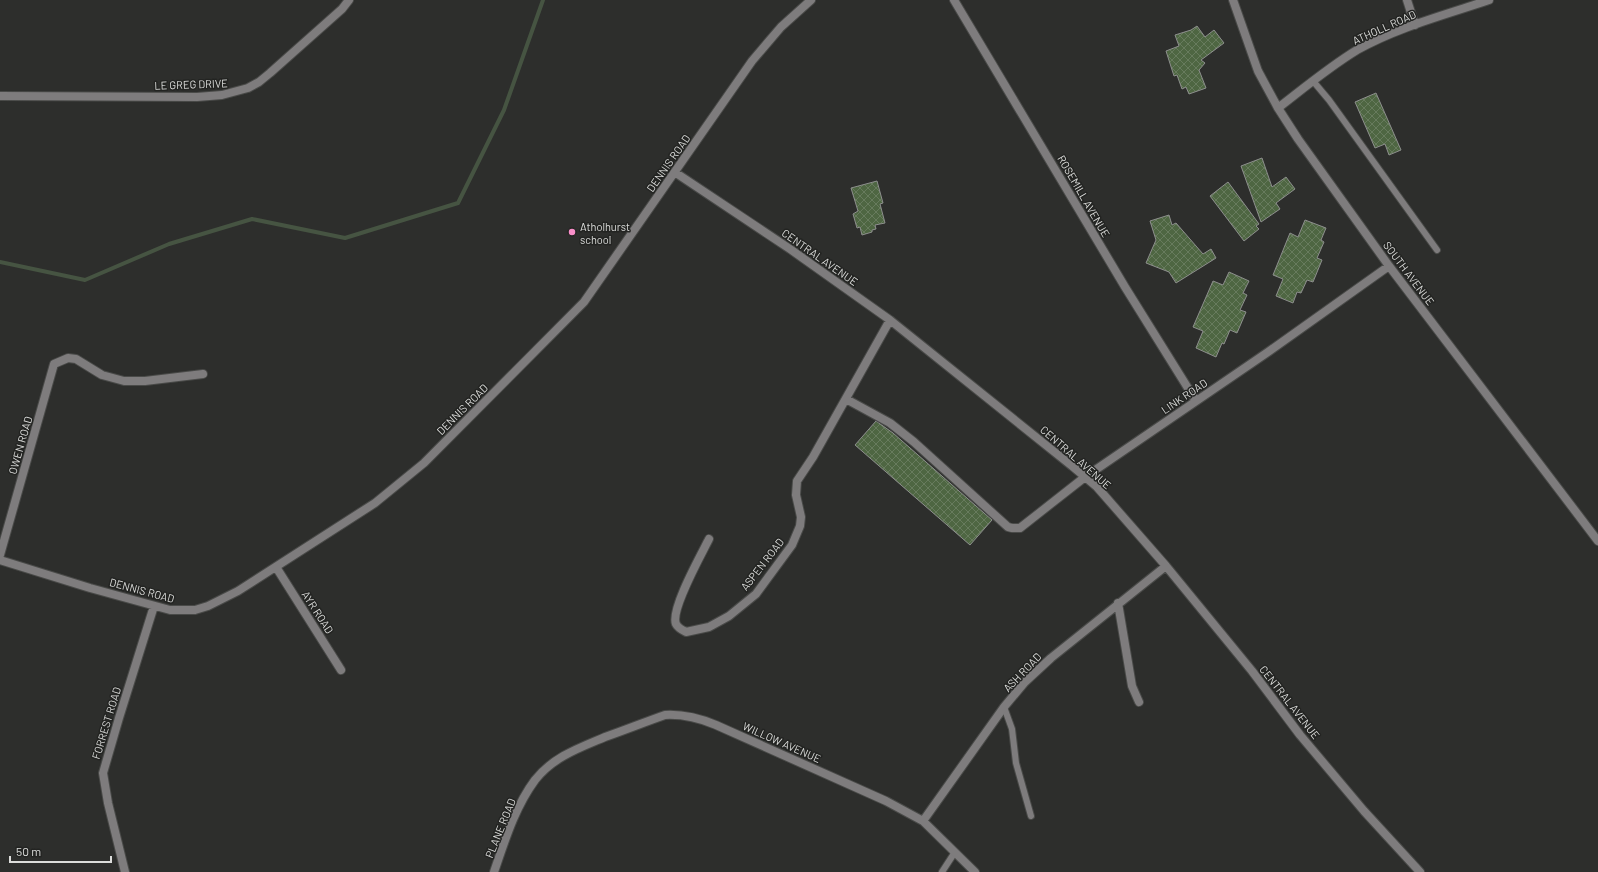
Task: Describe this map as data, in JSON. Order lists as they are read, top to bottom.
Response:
{
  "streets": {
    "street": [
      "ATHOLL ROAD",
      "LE GREG DRIVE",
      "DENNIS ROAD",
      "ROSEMILL AVENUE",
      "CENTRAL AVENUE",
      "SOUTH AVENUE",
      "LINK ROAD",
      "OWEN ROAD",
      "ASPEN ROAD",
      "AYR ROAD",
      "ASH ROAD",
      "FORREST ROAD",
      "WILLOW AVENUE",
      "PLANE ROAD"
    ]
  },
  "crossings": [
    ["ATHOLL ROAD", "SOUTH AVENUE"],
    ["DENNIS ROAD", "CENTRAL AVENUE"],
    ["DENNIS ROAD", "AYR ROAD"],
    ["DENNIS ROAD", "FORREST ROAD"],
    ["ROSEMILL AVENUE", "LINK ROAD"],
    ["CENTRAL AVENUE", "LINK ROAD"],
    ["CENTRAL AVENUE", "ASPEN ROAD"],
    ["CENTRAL AVENUE", "ASH ROAD"],
    ["SOUTH AVENUE", "LINK ROAD"],
    ["LINK ROAD", "ASPEN ROAD"],
    ["ASH ROAD", "WILLOW AVENUE"],
    ["WILLOW AVENUE", "PLANE ROAD"]
  ],
  "places": ["Atholhurst school"],
  "scale_bar": "50 m"
}
